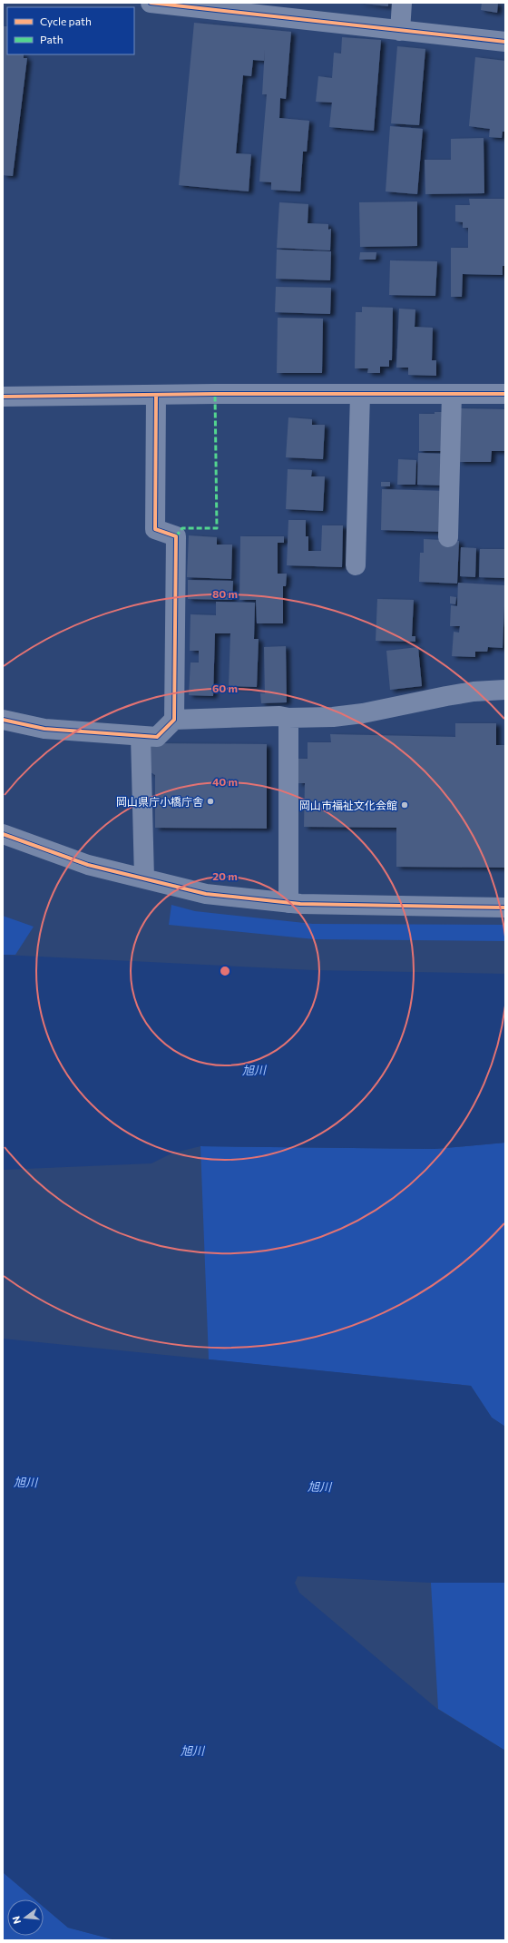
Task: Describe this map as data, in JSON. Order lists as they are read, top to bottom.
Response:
{
  "water": ["旭川"],
  "places": ["岡山県庁小橋庁舎", "岡山市福祉文化会館"],
  "legend": ["Cycle path", "Path"],
  "north": "left",
  "rings": [
    "80 m",
    "60 m",
    "40 m",
    "20 m"
  ]
}
